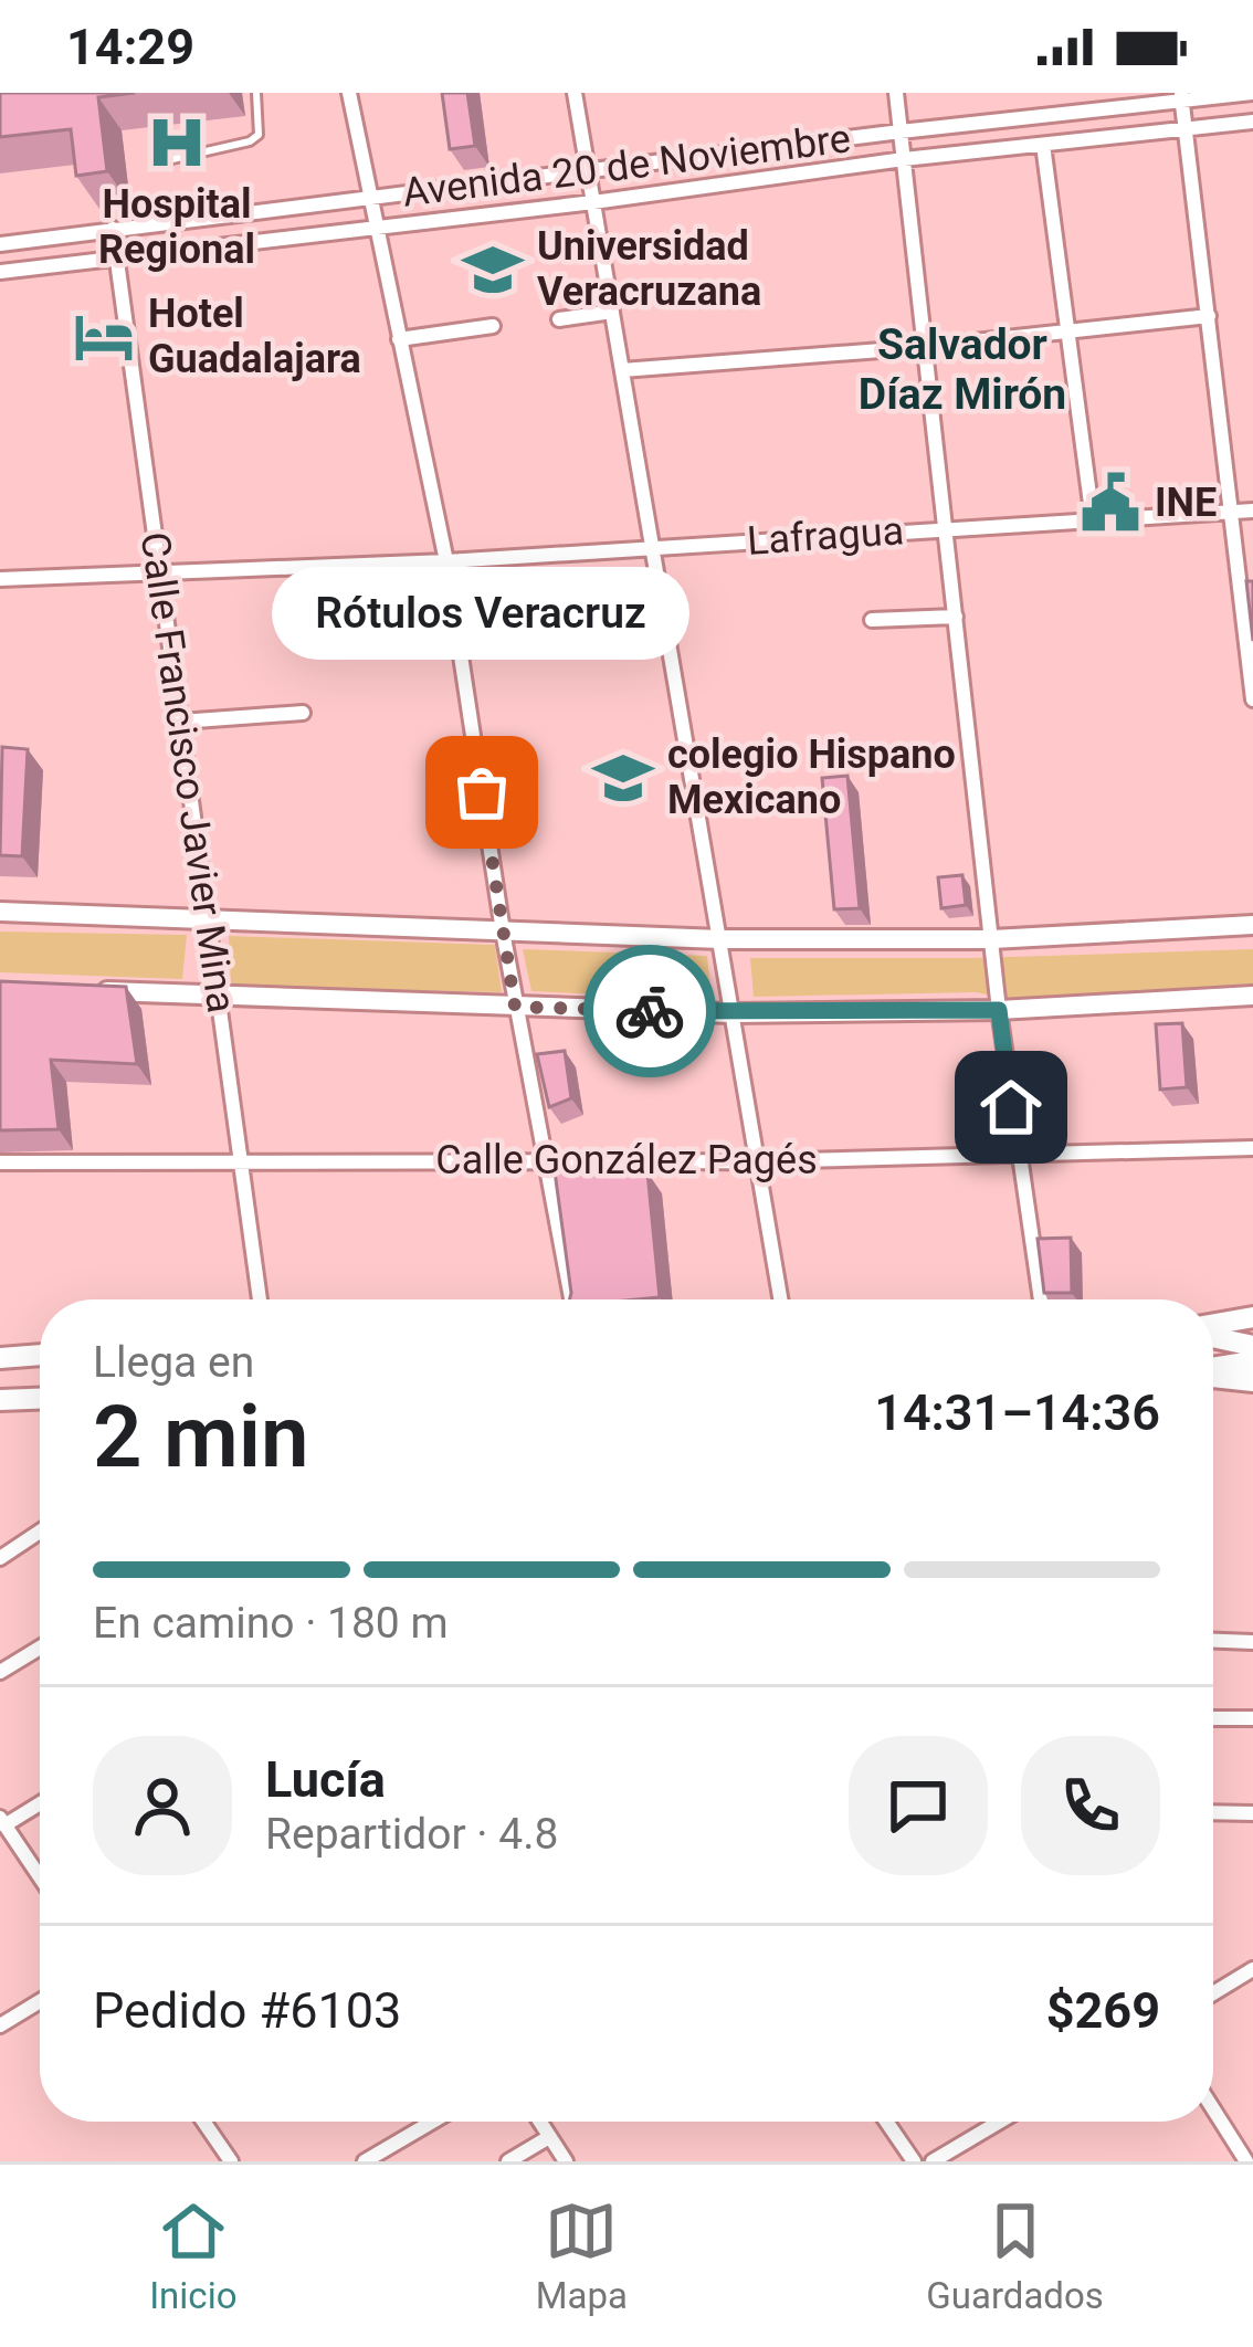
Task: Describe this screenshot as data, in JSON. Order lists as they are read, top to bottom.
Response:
{
  "streets": {
    "street": [
      "Avenida 20 de Noviembre",
      "Lafragua",
      "Calle Francisco Javier Mina",
      "Calle González Pagés"
    ]
  },
  "crossings": [
    ["Avenida 20 de Noviembre", "Calle Francisco Javier Mina"],
    ["Lafragua", "Calle Francisco Javier Mina"],
    ["Calle Francisco Javier Mina", "Calle González Pagés"]
  ],
  "districts": ["Salvador Díaz Mirón"],
  "places": {
    "hospital": ["Hospital Regional"],
    "school or university": ["Universidad Veracruzana", "colegio Hispano Mexicano"],
    "hotel": ["Hotel Guadalajara"],
    "public building": ["INE"],
    "other": ["Rótulos Veracruz"]
  },
  "page": {
    "status": "14:29",
    "bubble": "Rótulos Veracruz",
    "heading": ["2 min", "Llega en", "14:31–14:36"],
    "panel": [
      "Lucía",
      "Repartidor · 4.8",
      "Pedido #6103",
      "$269"
    ],
    "bar": "En camino · 180 m",
    "tabs": ["Inicio", "Mapa", "Guardados"]
  }
}
